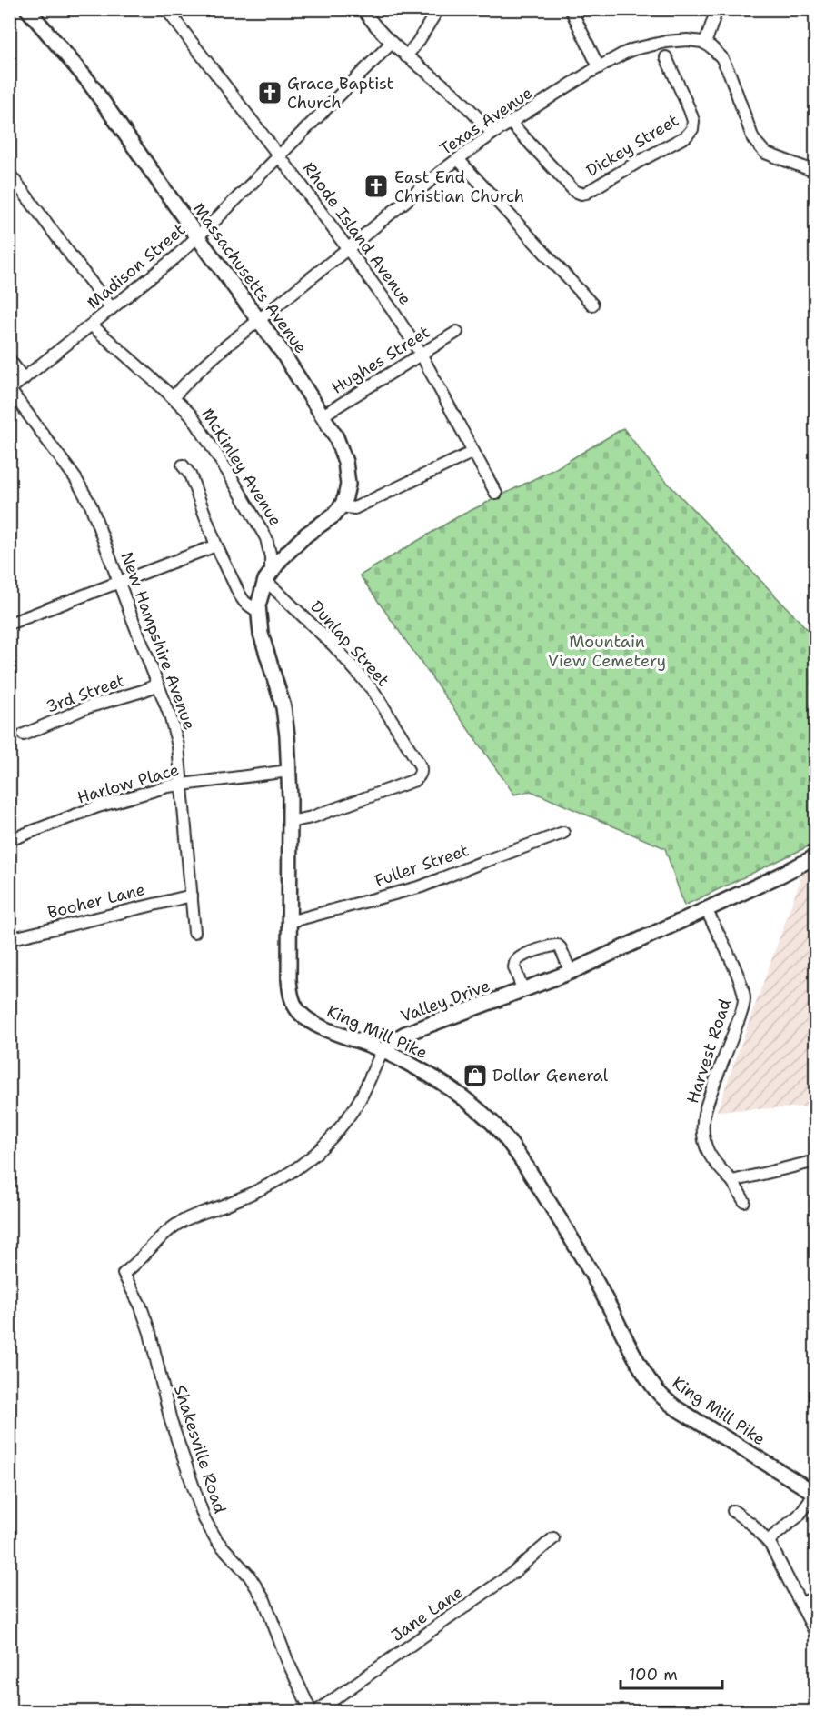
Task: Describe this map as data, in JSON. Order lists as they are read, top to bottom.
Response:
{
  "streets": {
    "main road": ["Massachusetts Avenue", "Valley Drive", "King Mill Pike"],
    "street": [
      "Texas Avenue",
      "Dickey Street",
      "Rhode Island Avenue",
      "Madison Street",
      "Hughes Street",
      "McKinley Avenue",
      "New Hampshire Avenue",
      "Dunlap Street",
      "3rd Street",
      "Harlow Place",
      "Fuller Street",
      "Booher Lane",
      "Harvest Road",
      "Shakesville Road",
      "Jane Lane"
    ]
  },
  "crossings": [
    ["Texas Avenue", "Dickey Street"],
    ["Texas Avenue", "Rhode Island Avenue"],
    ["Texas Avenue", "Massachusetts Avenue"],
    ["Texas Avenue", "McKinley Avenue"],
    ["Rhode Island Avenue", "Madison Street"],
    ["Rhode Island Avenue", "Hughes Street"],
    ["Madison Street", "Massachusetts Avenue"],
    ["Madison Street", "McKinley Avenue"],
    ["Madison Street", "New Hampshire Avenue"],
    ["Massachusetts Avenue", "Hughes Street"],
    ["McKinley Avenue", "Dunlap Street"],
    ["McKinley Avenue", "King Mill Pike"],
    ["New Hampshire Avenue", "3rd Street"],
    ["New Hampshire Avenue", "Harlow Place"],
    ["New Hampshire Avenue", "Booher Lane"],
    ["Dunlap Street", "King Mill Pike"],
    ["Harlow Place", "King Mill Pike"],
    ["Fuller Street", "King Mill Pike"],
    ["Valley Drive", "King Mill Pike"],
    ["Valley Drive", "Harvest Road"],
    ["Valley Drive", "Shakesville Road"]
  ],
  "parks": ["Mountain View Cemetery"],
  "places": {
    "church": ["Grace Baptist Church", "East End Christian Church"],
    "shop": ["Dollar General"]
  },
  "scale_bar": "100 m"
}
